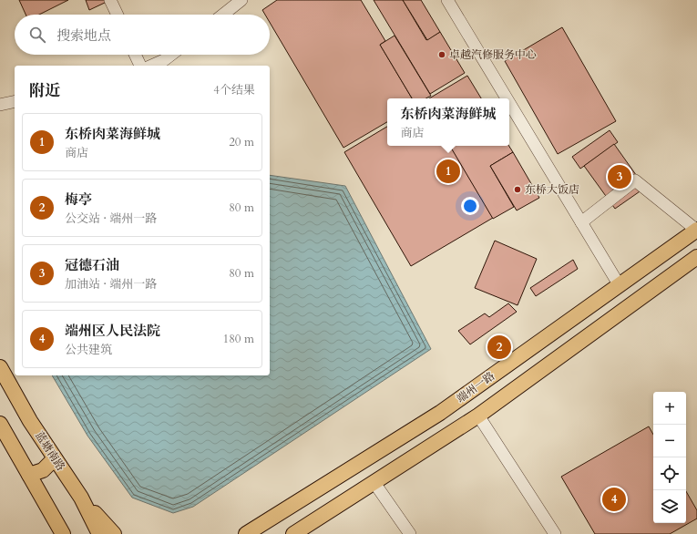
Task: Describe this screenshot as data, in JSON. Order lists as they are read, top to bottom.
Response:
{
  "streets": {
    "main road": ["端州一路", "蓝塘南路"]
  },
  "places": ["卓越汽修服务中心", "东桥大饭店"],
  "page": {
    "search": "搜索地点",
    "heading": ["附近", "4个结果"],
    "popup": ["东桥肉菜海鲜城", "商店"],
    "list": [
      {
        "mark": "1",
        "name": "东桥肉菜海鲜城",
        "note": "商店",
        "value": "20 m"
      },
      {
        "mark": "2",
        "name": "梅亭",
        "note": "公交站 · 端州一路",
        "value": "80 m"
      },
      {
        "mark": "3",
        "name": "冠德石油",
        "note": "加油站 · 端州一路",
        "value": "80 m"
      },
      {
        "mark": "4",
        "name": "端州区人民法院",
        "note": "公共建筑",
        "value": "180 m"
      }
    ],
    "pins": [
      "1",
      "3",
      "2",
      "4"
    ],
    "map_buttons": ["+", "−"]
  }
}
